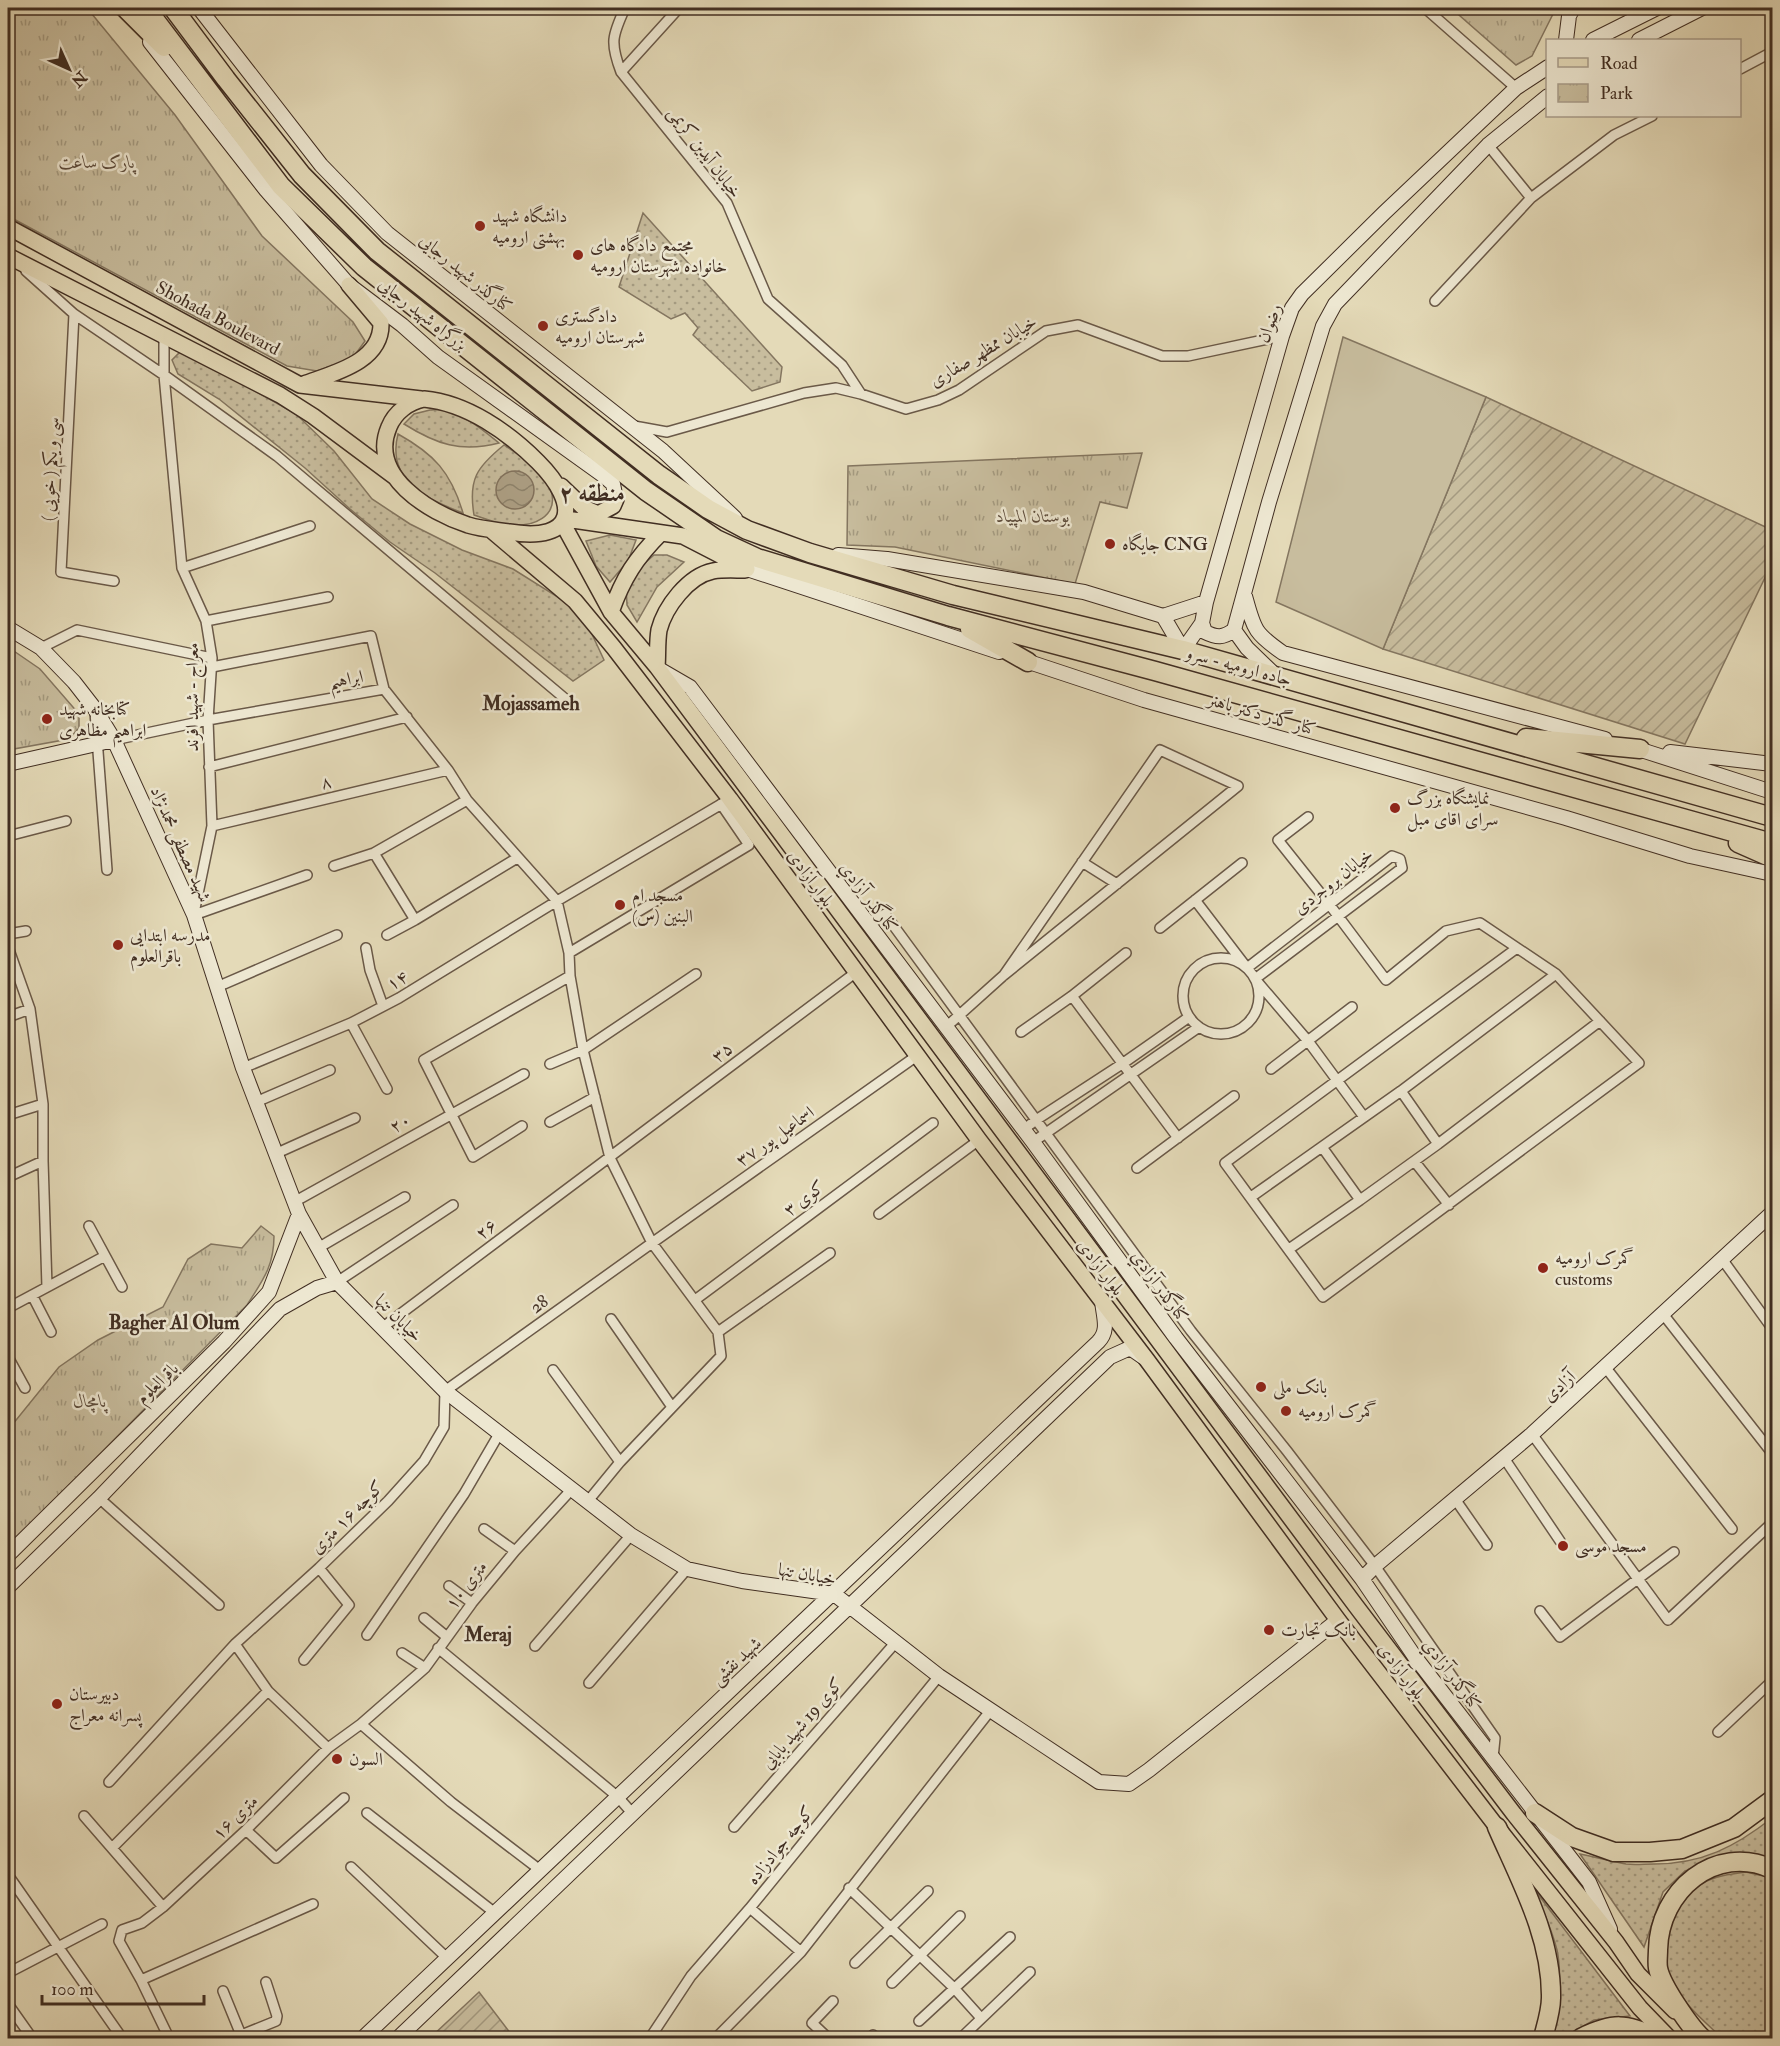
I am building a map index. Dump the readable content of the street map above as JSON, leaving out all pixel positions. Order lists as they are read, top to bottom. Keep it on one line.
{"streets":{"highway":["بزرگراه شهید رجایی","جاده ارومیه - سرو"],"main road":["کنارگذر شهید رجایی","Shohada Boulevard","رضوان","کنار گذر دکتر باهنر","شهید مصطفی محمدنژاد","بلوار آزادی","کنارگذر آزادي","خیابان تنها","باقرالعلوم","آزادی","شهید نقشی"],"street":["خیابان آیدین کریمی","خیابان ممظهر صفاری","سی و یکم ( خویی )","ابراهیم","معراج - شهید افرند","۸","خیابان بروجردی","۱۴","۳۵","۲۰","اسماعیل پور ۳۷","کوی ۳","۲۶","28","کوچه ۱۶ متری","۱۰ متری","کوی 19 شهید بابایی","۱۶ متری","کوچه جوادزاده"]},"crossings":[["خیابان آیدین کریمی","خیابان ممظهر صفاری"],["کنارگذر شهید رجایی","جاده ارومیه - سرو"],["بزرگراه شهید رجایی","جاده ارومیه - سرو"],["بزرگراه شهید رجایی","کنار گذر دکتر باهنر"],["Shohada Boulevard","بلوار آزادی"],["رضوان","خیابان ممظهر صفاری"],["رضوان","جاده ارومیه - سرو"],["جاده ارومیه - سرو","کنار گذر دکتر باهنر"],["ابراهیم","معراج - شهید افرند"],["ابراهیم","۸"],["ابراهیم","شهید مصطفی محمدنژاد"],["ابراهیم","۱۴"],["معراج - شهید افرند","۸"],["معراج - شهید افرند","شهید مصطفی محمدنژاد"],["شهید مصطفی محمدنژاد","۱۴"],["شهید مصطفی محمدنژاد","۲۰"],["شهید مصطفی محمدنژاد","خیابان تنها"],["شهید مصطفی محمدنژاد","باقرالعلوم"],["بلوار آزادی","کنارگذر آزادي"],["بلوار آزادی","۱۴"],["بلوار آزادی","۳۵"],["بلوار آزادی","اسماعیل پور ۳۷"],["بلوار آزادی","خیابان تنها"],["کنارگذر آزادي","آزادی"],["۳۵","۲۶"],["۲۰","خیابان تنها"],["۲۰","باقرالعلوم"],["اسماعیل پور ۳۷","28"],["۲۶","خیابان تنها"],["28","خیابان تنها"],["28","کوچه ۱۶ متری"],["خیابان تنها","باقرالعلوم"],["خیابان تنها","کوچه ۱۶ متری"],["خیابان تنها","۱۰ متری"],["خیابان تنها","شهید نقشی"],["خیابان تنها","کوی 19 شهید بابایی"],["خیابان تنها","کوچه جوادزاده"],["۱۰ متری","۱۶ متری"]],"districts":["منطقه ۲","Mojassameh","Bagher Al Olum","Meraj"],"parks":["پارک ساعت","بوستان المپیاد","پامچال"],"places":["دانشگاه شهید بهشتی ارومیه","مجتمع دادگاه های خانواده شهرستان ارومیه","دادگستری شهرستان ارومیه","جایگاه CNG","کتابخانه شهید ابراهیم مظاهری","نمایشگاه بزرگ سرای اقای مبل","مسجد ام البنین (س)","مدرسه ابتدایی باقرالعلوم","گمرک ارومیه customs","بانک ملى","گمرک ارومیه","مسجد موسی","بانک تجارت","دبیرستان پسرانه معراج","السون"],"legend":["Road","Park"],"scale_bar":"100 m","north":"bottom right"}
